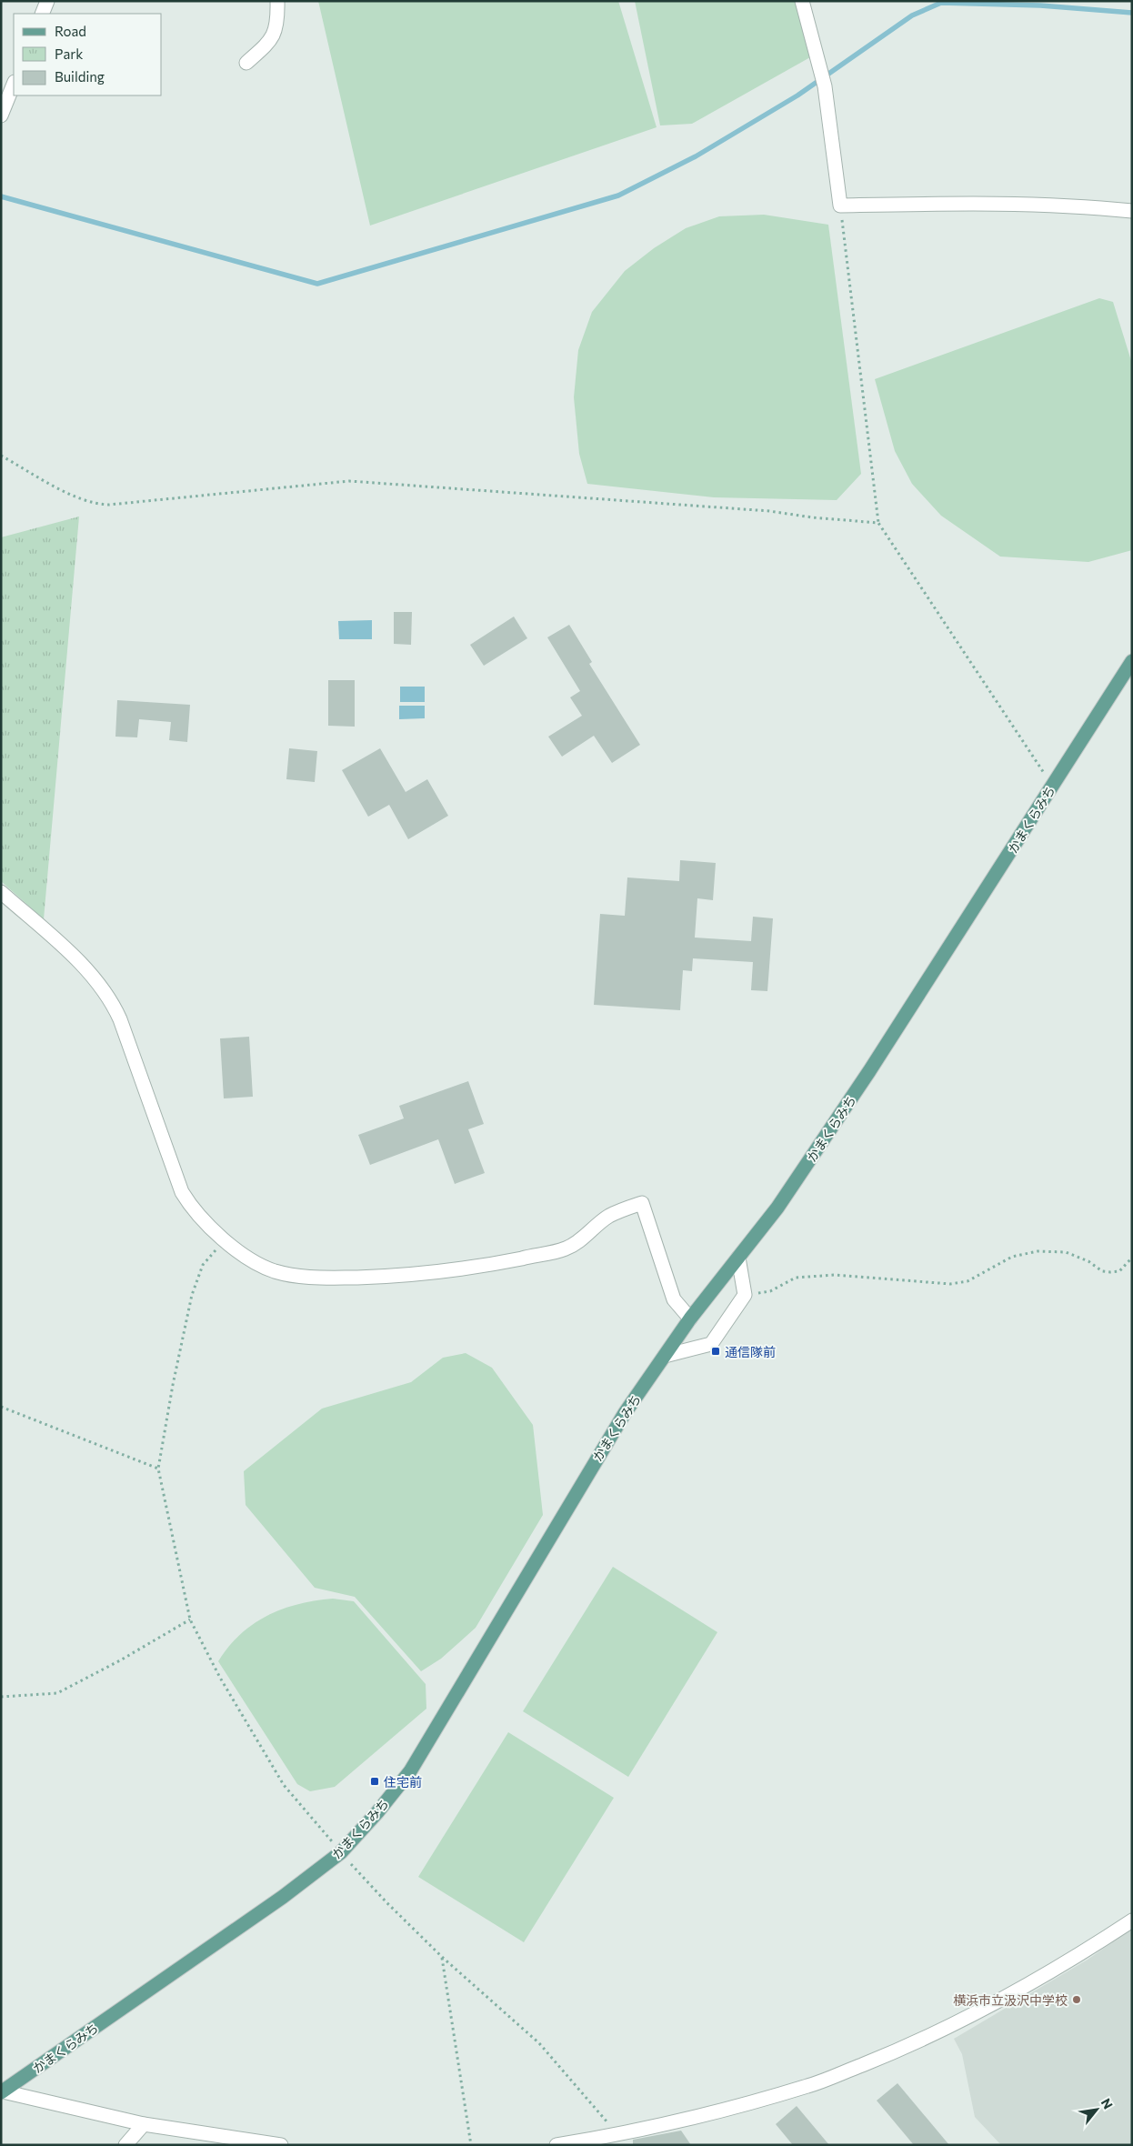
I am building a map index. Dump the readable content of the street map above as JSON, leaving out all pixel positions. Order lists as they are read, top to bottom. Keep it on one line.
{"streets":{"main road":["かまくらみち"]},"places":{"transit":["通信隊前","住宅前"],"other":["横浜市立汲沢中学校"]},"legend":["Road","Park","Building"],"north":"top right"}
